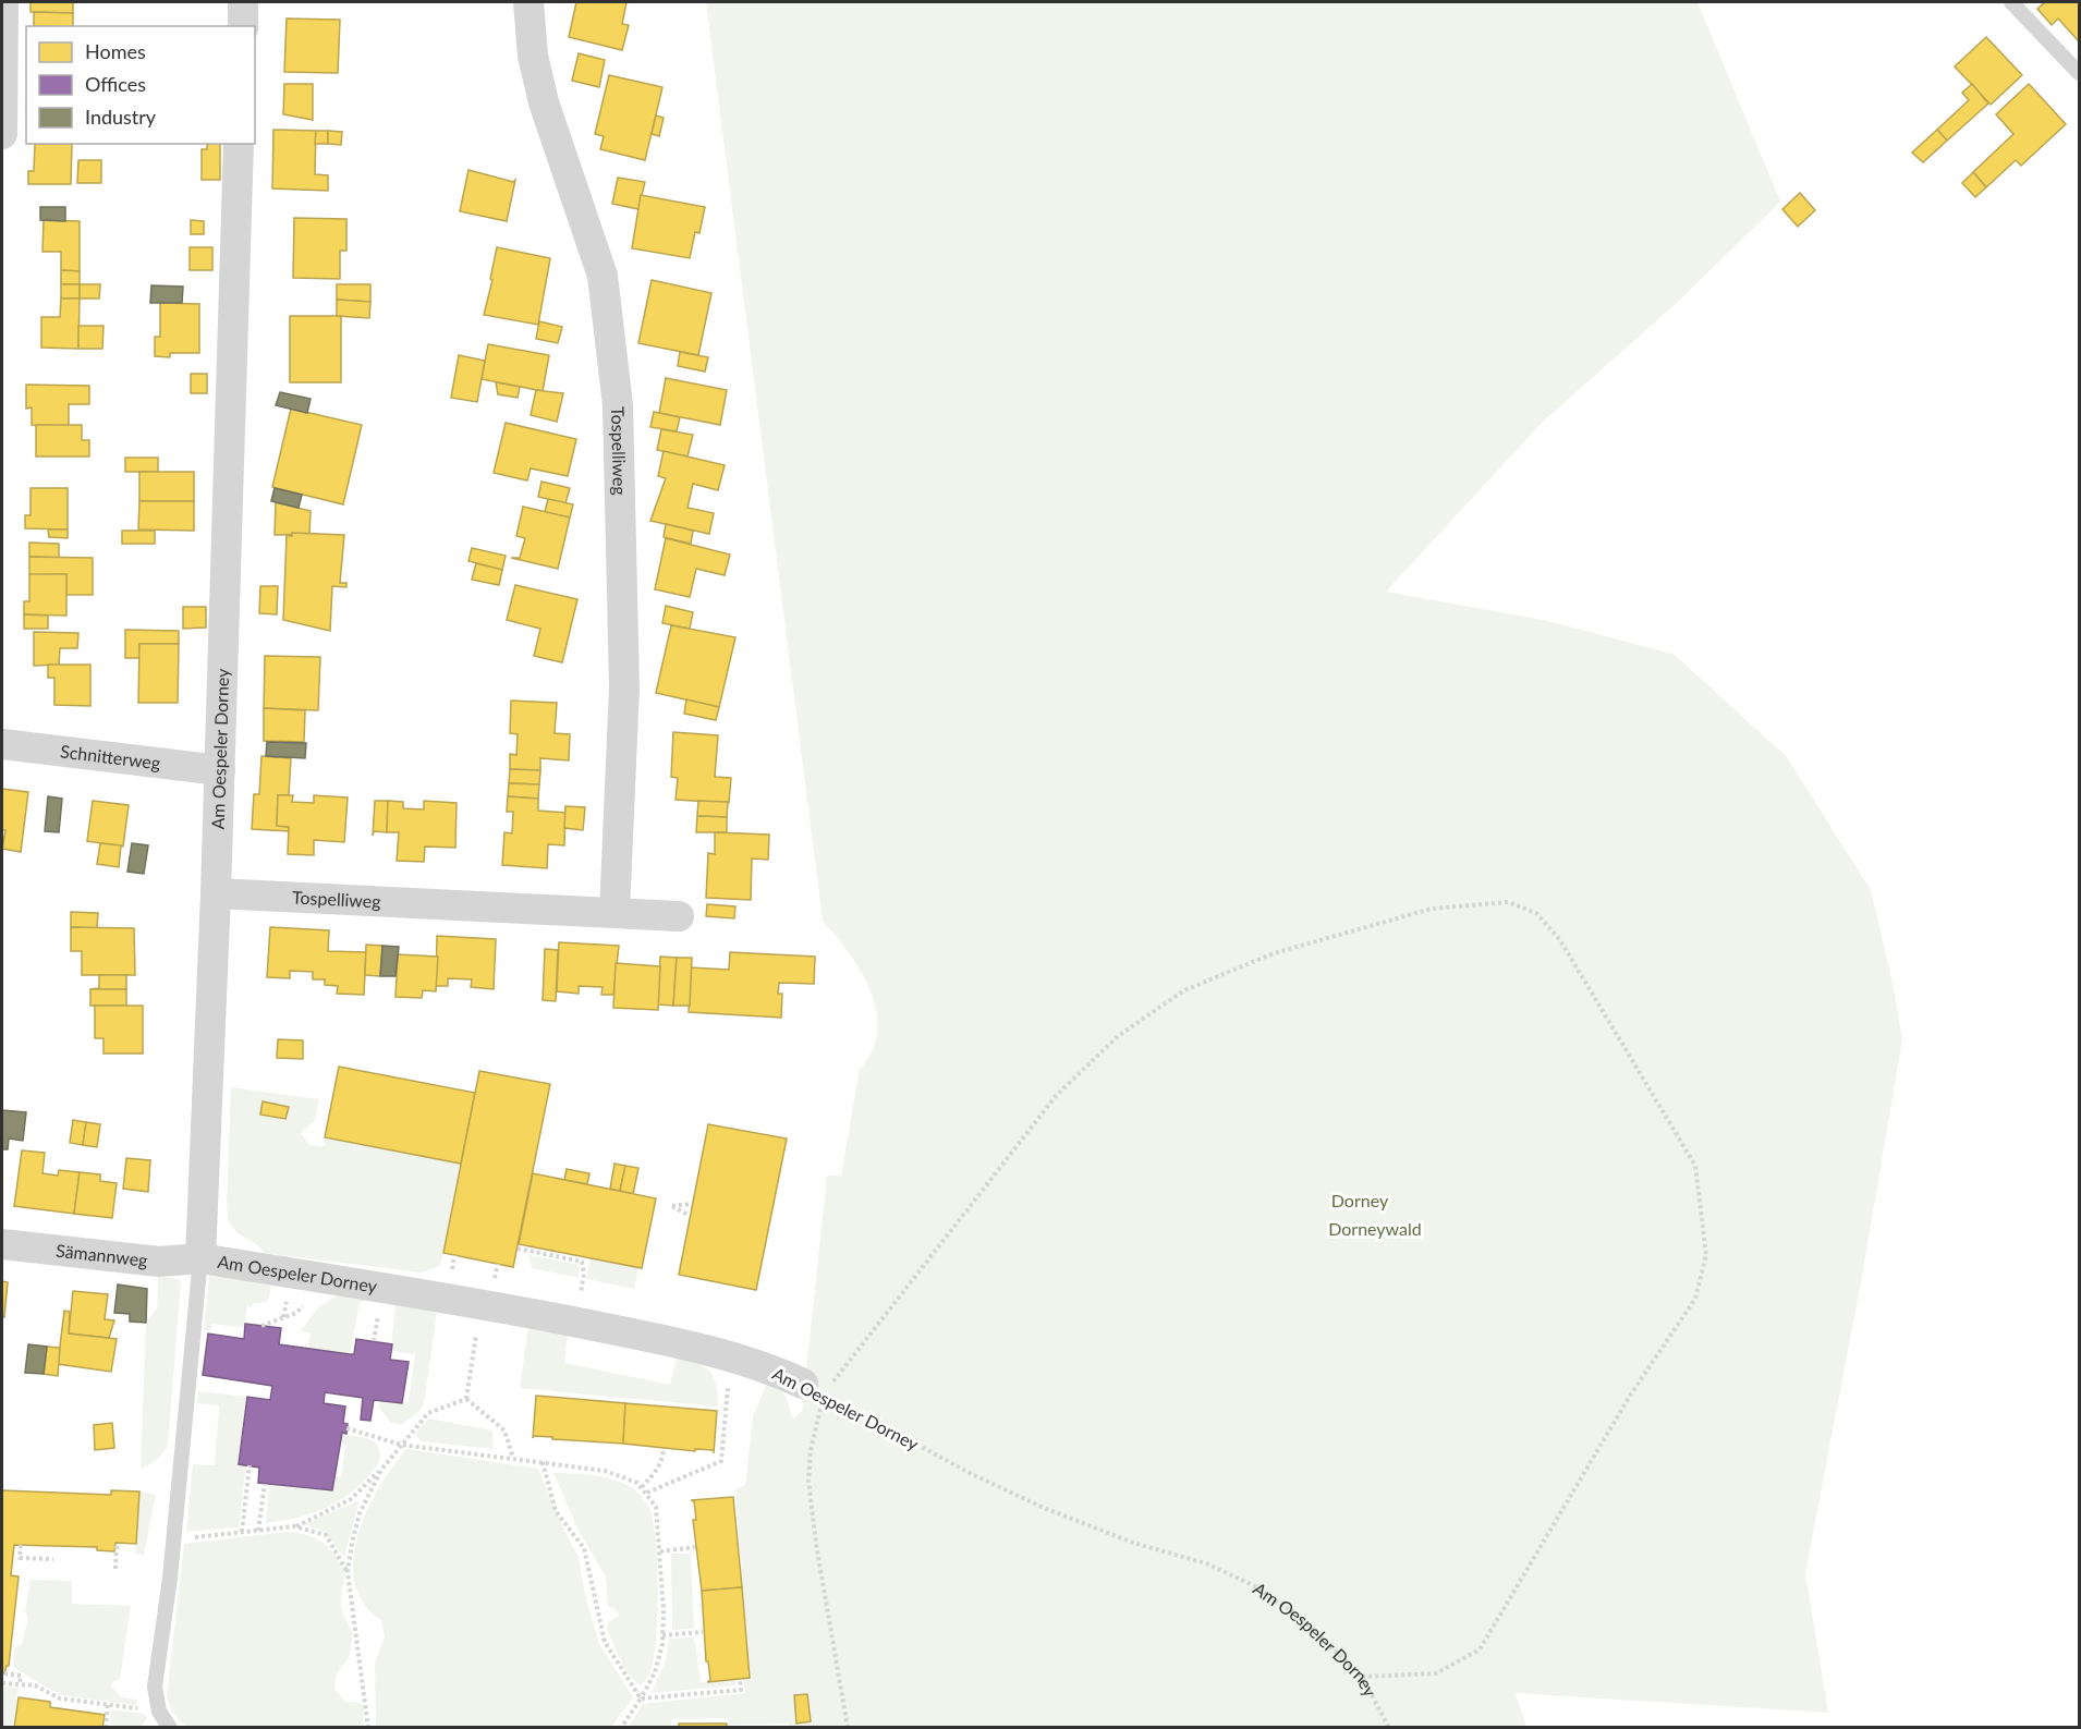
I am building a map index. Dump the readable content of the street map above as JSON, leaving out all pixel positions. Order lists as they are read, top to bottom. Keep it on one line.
{"streets":{"street":["Tospelliweg","Am Oespeler Dorney","Schnitterweg","Sämannweg"]},"crossings":[["Tospelliweg","Am Oespeler Dorney"],["Am Oespeler Dorney","Schnitterweg"],["Am Oespeler Dorney","Sämannweg"]],"parks":["Dorney","Dorneywald"],"legend":["Homes","Offices","Industry"]}
